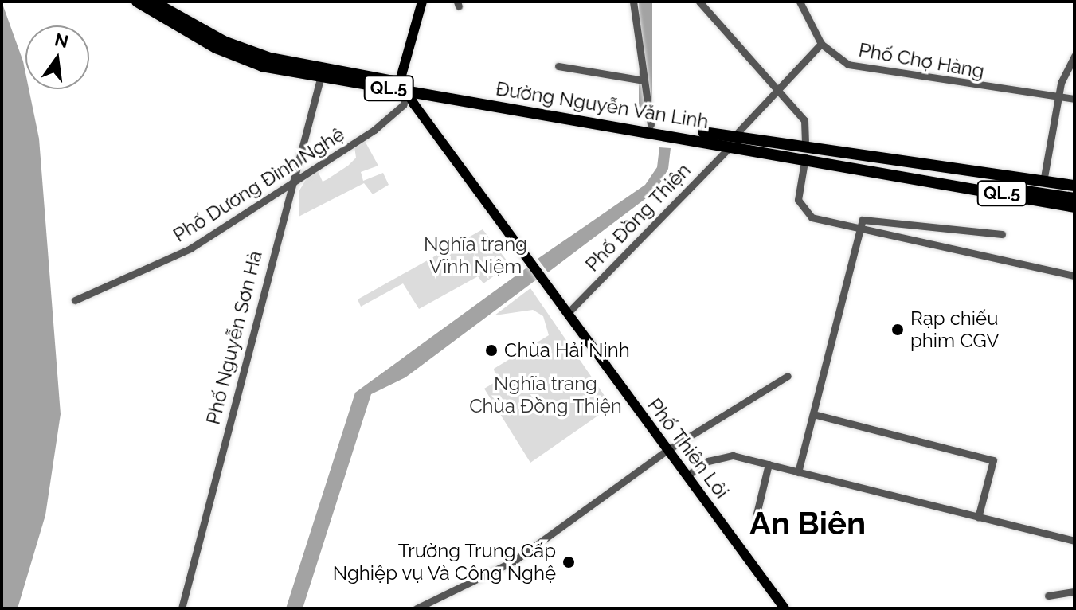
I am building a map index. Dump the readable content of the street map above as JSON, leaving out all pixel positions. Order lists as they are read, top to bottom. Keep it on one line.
{"streets":{"highway":["QL.5","Đường Nguyễn Văn Linh"],"main road":["Phố Thiên Lôi"],"street":["Phố Chợ Hàng","Phố Dương Đình Nghệ","Phố Đồng Thiện","Phố Nguyễn Sơn Hà"]},"crossings":[["QL.5","Đường Nguyễn Văn Linh"],["Đường Nguyễn Văn Linh","Phố Dương Đình Nghệ"],["Đường Nguyễn Văn Linh","Phố Đồng Thiện"],["Đường Nguyễn Văn Linh","Phố Nguyễn Sơn Hà"],["Đường Nguyễn Văn Linh","Phố Thiên Lôi"],["Phố Dương Đình Nghệ","Phố Nguyễn Sơn Hà"],["Phố Dương Đình Nghệ","Phố Thiên Lôi"],["Phố Đồng Thiện","Phố Thiên Lôi"]],"districts":["An Biên"],"parks":["Nghĩa trang Vĩnh Niệm","Nghĩa trang Chùa Đồng Thiện"],"places":["Rạp chiếu phim CGV","Chùa Hải Ninh","Trường Trung Cấp Nghiệp vụ Và Công Nghệ"],"north":"top"}
